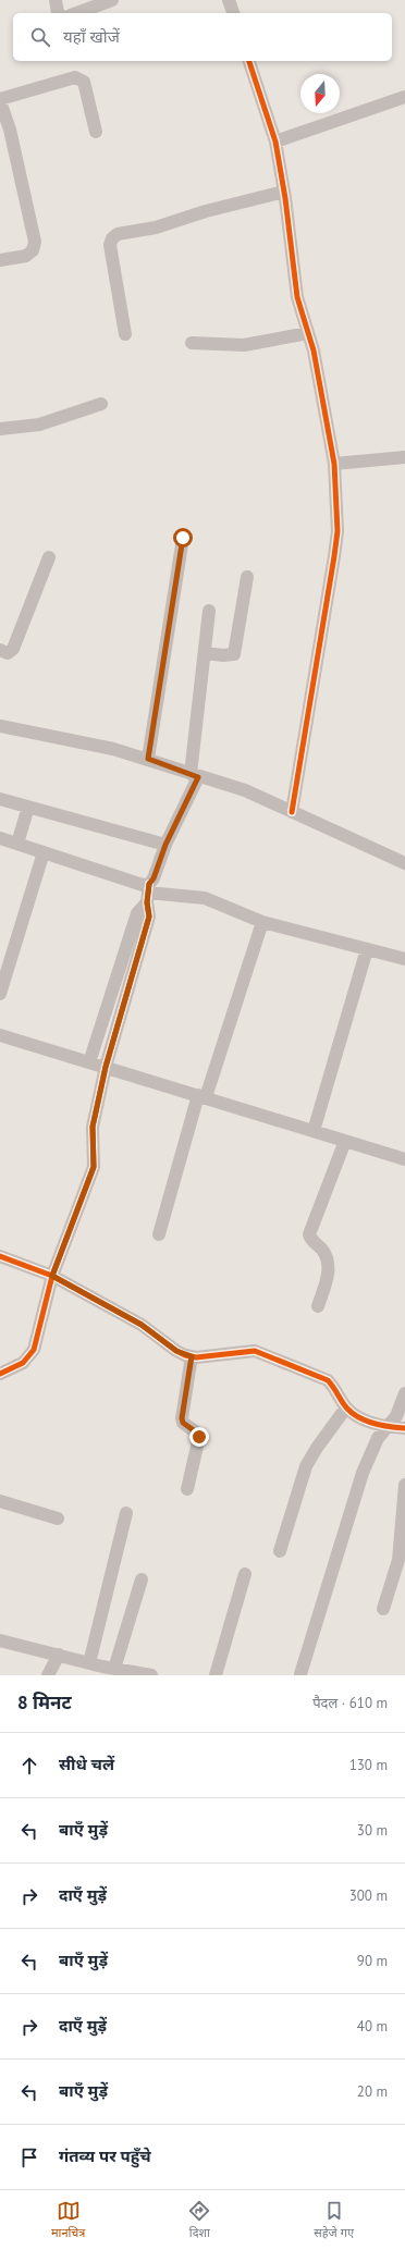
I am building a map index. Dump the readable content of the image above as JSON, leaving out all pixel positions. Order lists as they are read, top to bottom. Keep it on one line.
{"north":"bottom","page":{"search":"यहाँ खोजें","heading":["8 मिनट","पैदल · 610 m"],"list":[["सीधे चलें","130 m"],["बाएँ मुड़ें","30 m"],["दाएँ मुड़ें","300 m"],["बाएँ मुड़ें","90 m"],["दाएँ मुड़ें","40 m"],["बाएँ मुड़ें","20 m"],"गंतव्य पर पहुँचे"],"nav":["मानचित्र","दिशा","सहेजे गए"]}}
